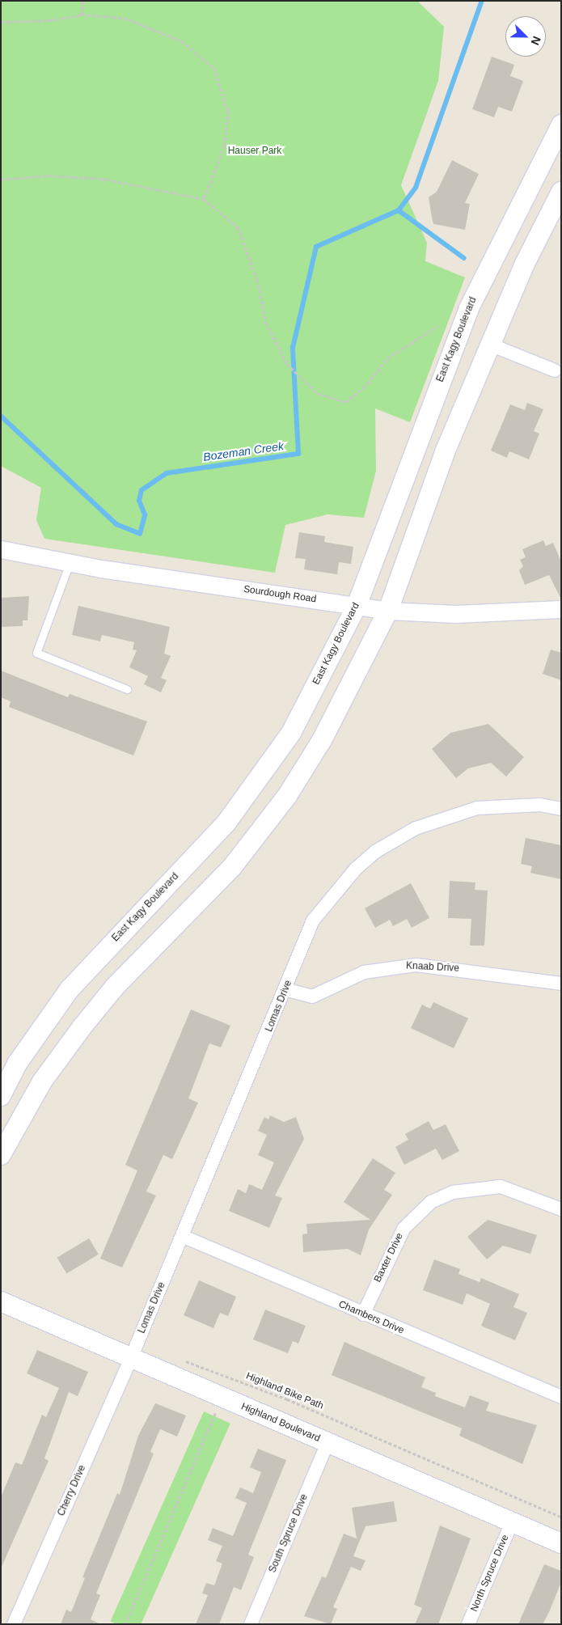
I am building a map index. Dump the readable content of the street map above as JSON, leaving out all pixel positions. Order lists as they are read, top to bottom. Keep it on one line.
{"streets":{"main road":["East Kagy Boulevard","Highland Boulevard"],"street":["Sourdough Road","Knaab Drive","Lomas Drive","Baxter Drive","Chambers Drive","Cherry Drive","South Spruce Drive","North Spruce Drive"],"path":["Highland Bike Path"]},"crossings":[["East Kagy Boulevard","Sourdough Road"],["Knaab Drive","Lomas Drive"],["Lomas Drive","Chambers Drive"],["Lomas Drive","Highland Boulevard"],["Lomas Drive","Cherry Drive"],["Baxter Drive","Chambers Drive"],["Highland Boulevard","Cherry Drive"],["Highland Boulevard","South Spruce Drive"],["Highland Boulevard","North Spruce Drive"]],"water":["Bozeman Creek"],"parks":["Hauser Park"],"north":"bottom right"}
